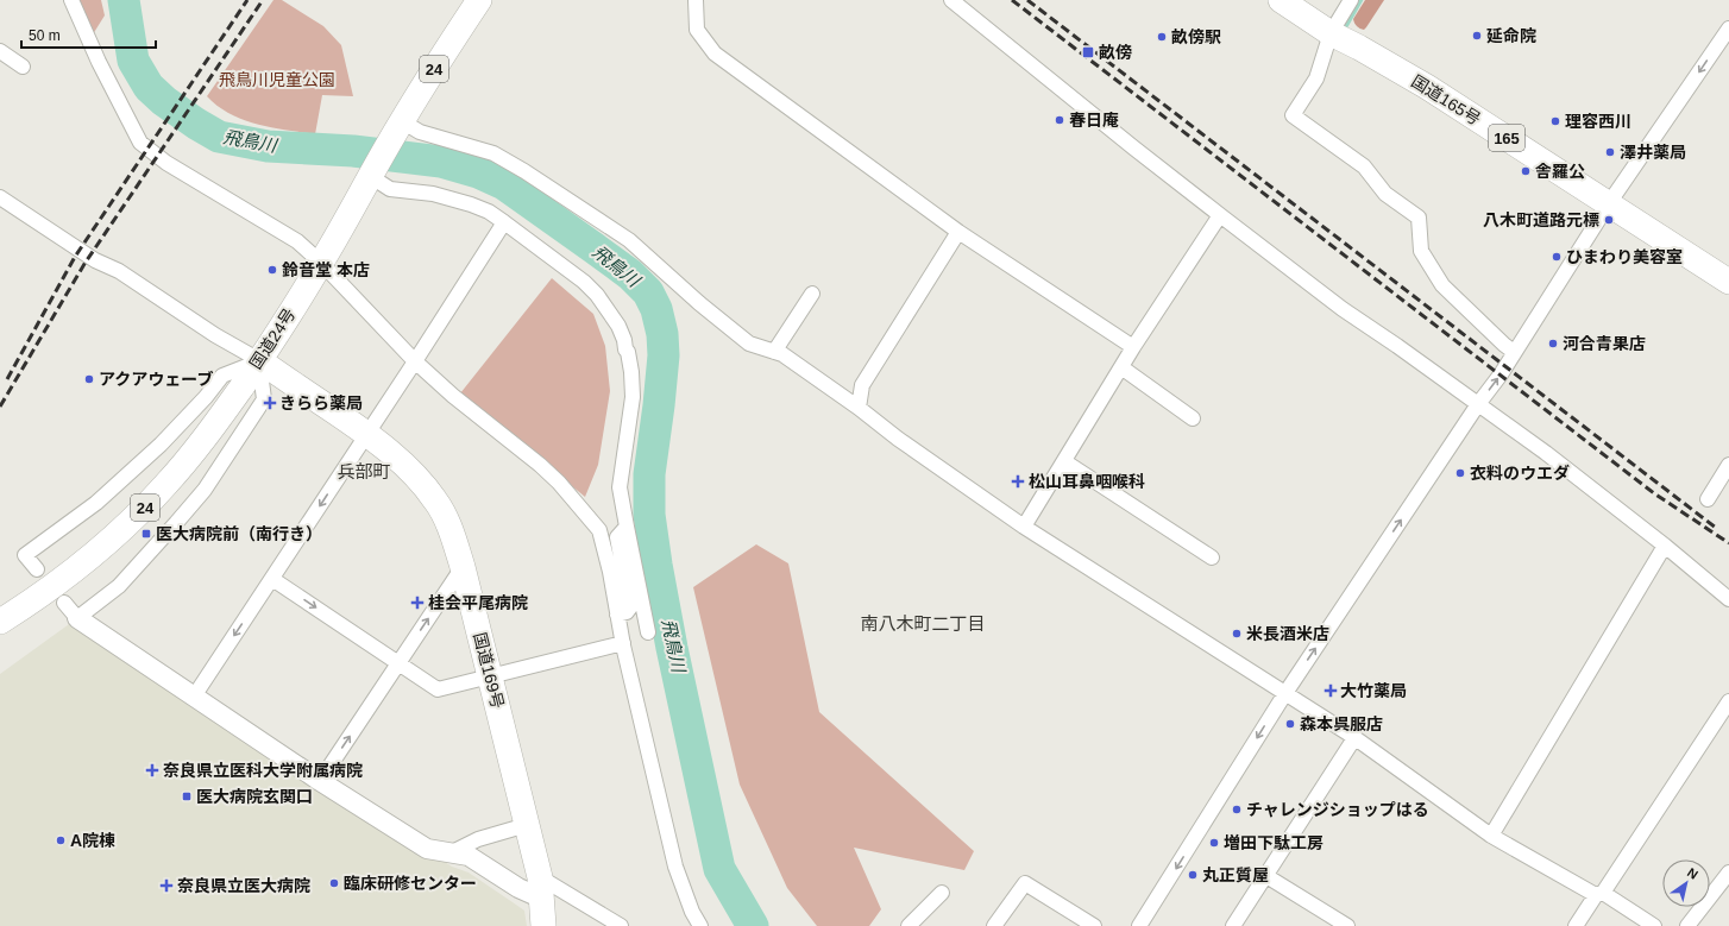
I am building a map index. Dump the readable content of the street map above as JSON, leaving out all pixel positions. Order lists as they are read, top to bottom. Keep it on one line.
{"streets":{"highway":["24","国道165号","165","国道24号","国道169号"]},"crossings":[["国道24号","国道169号"]],"districts":["兵部町","南八木町二丁目"],"water":["飛鳥川"],"parks":["飛鳥川児童公園"],"places":{"other":["延命院","畝傍駅","春日庵","理容西川","澤井薬局","舎羅公","八木町道路元標","ひまわり美容室","鈴音堂 本店","河合青果店","アクアウェーブ","衣料のウエダ","米長酒米店","森本呉服店","チャレンジショップはる","A院棟","増田下駄工房","丸正質屋","臨床研修センター"],"transit":["畝傍","医大病院前（南行き）","医大病院玄関口"],"health":["きらら薬局","松山耳鼻咽喉科","桂会平尾病院","大竹薬局","奈良県立医科大学附属病院","奈良県立医大病院"]},"scale_bar":"50 m","north":"top right"}
